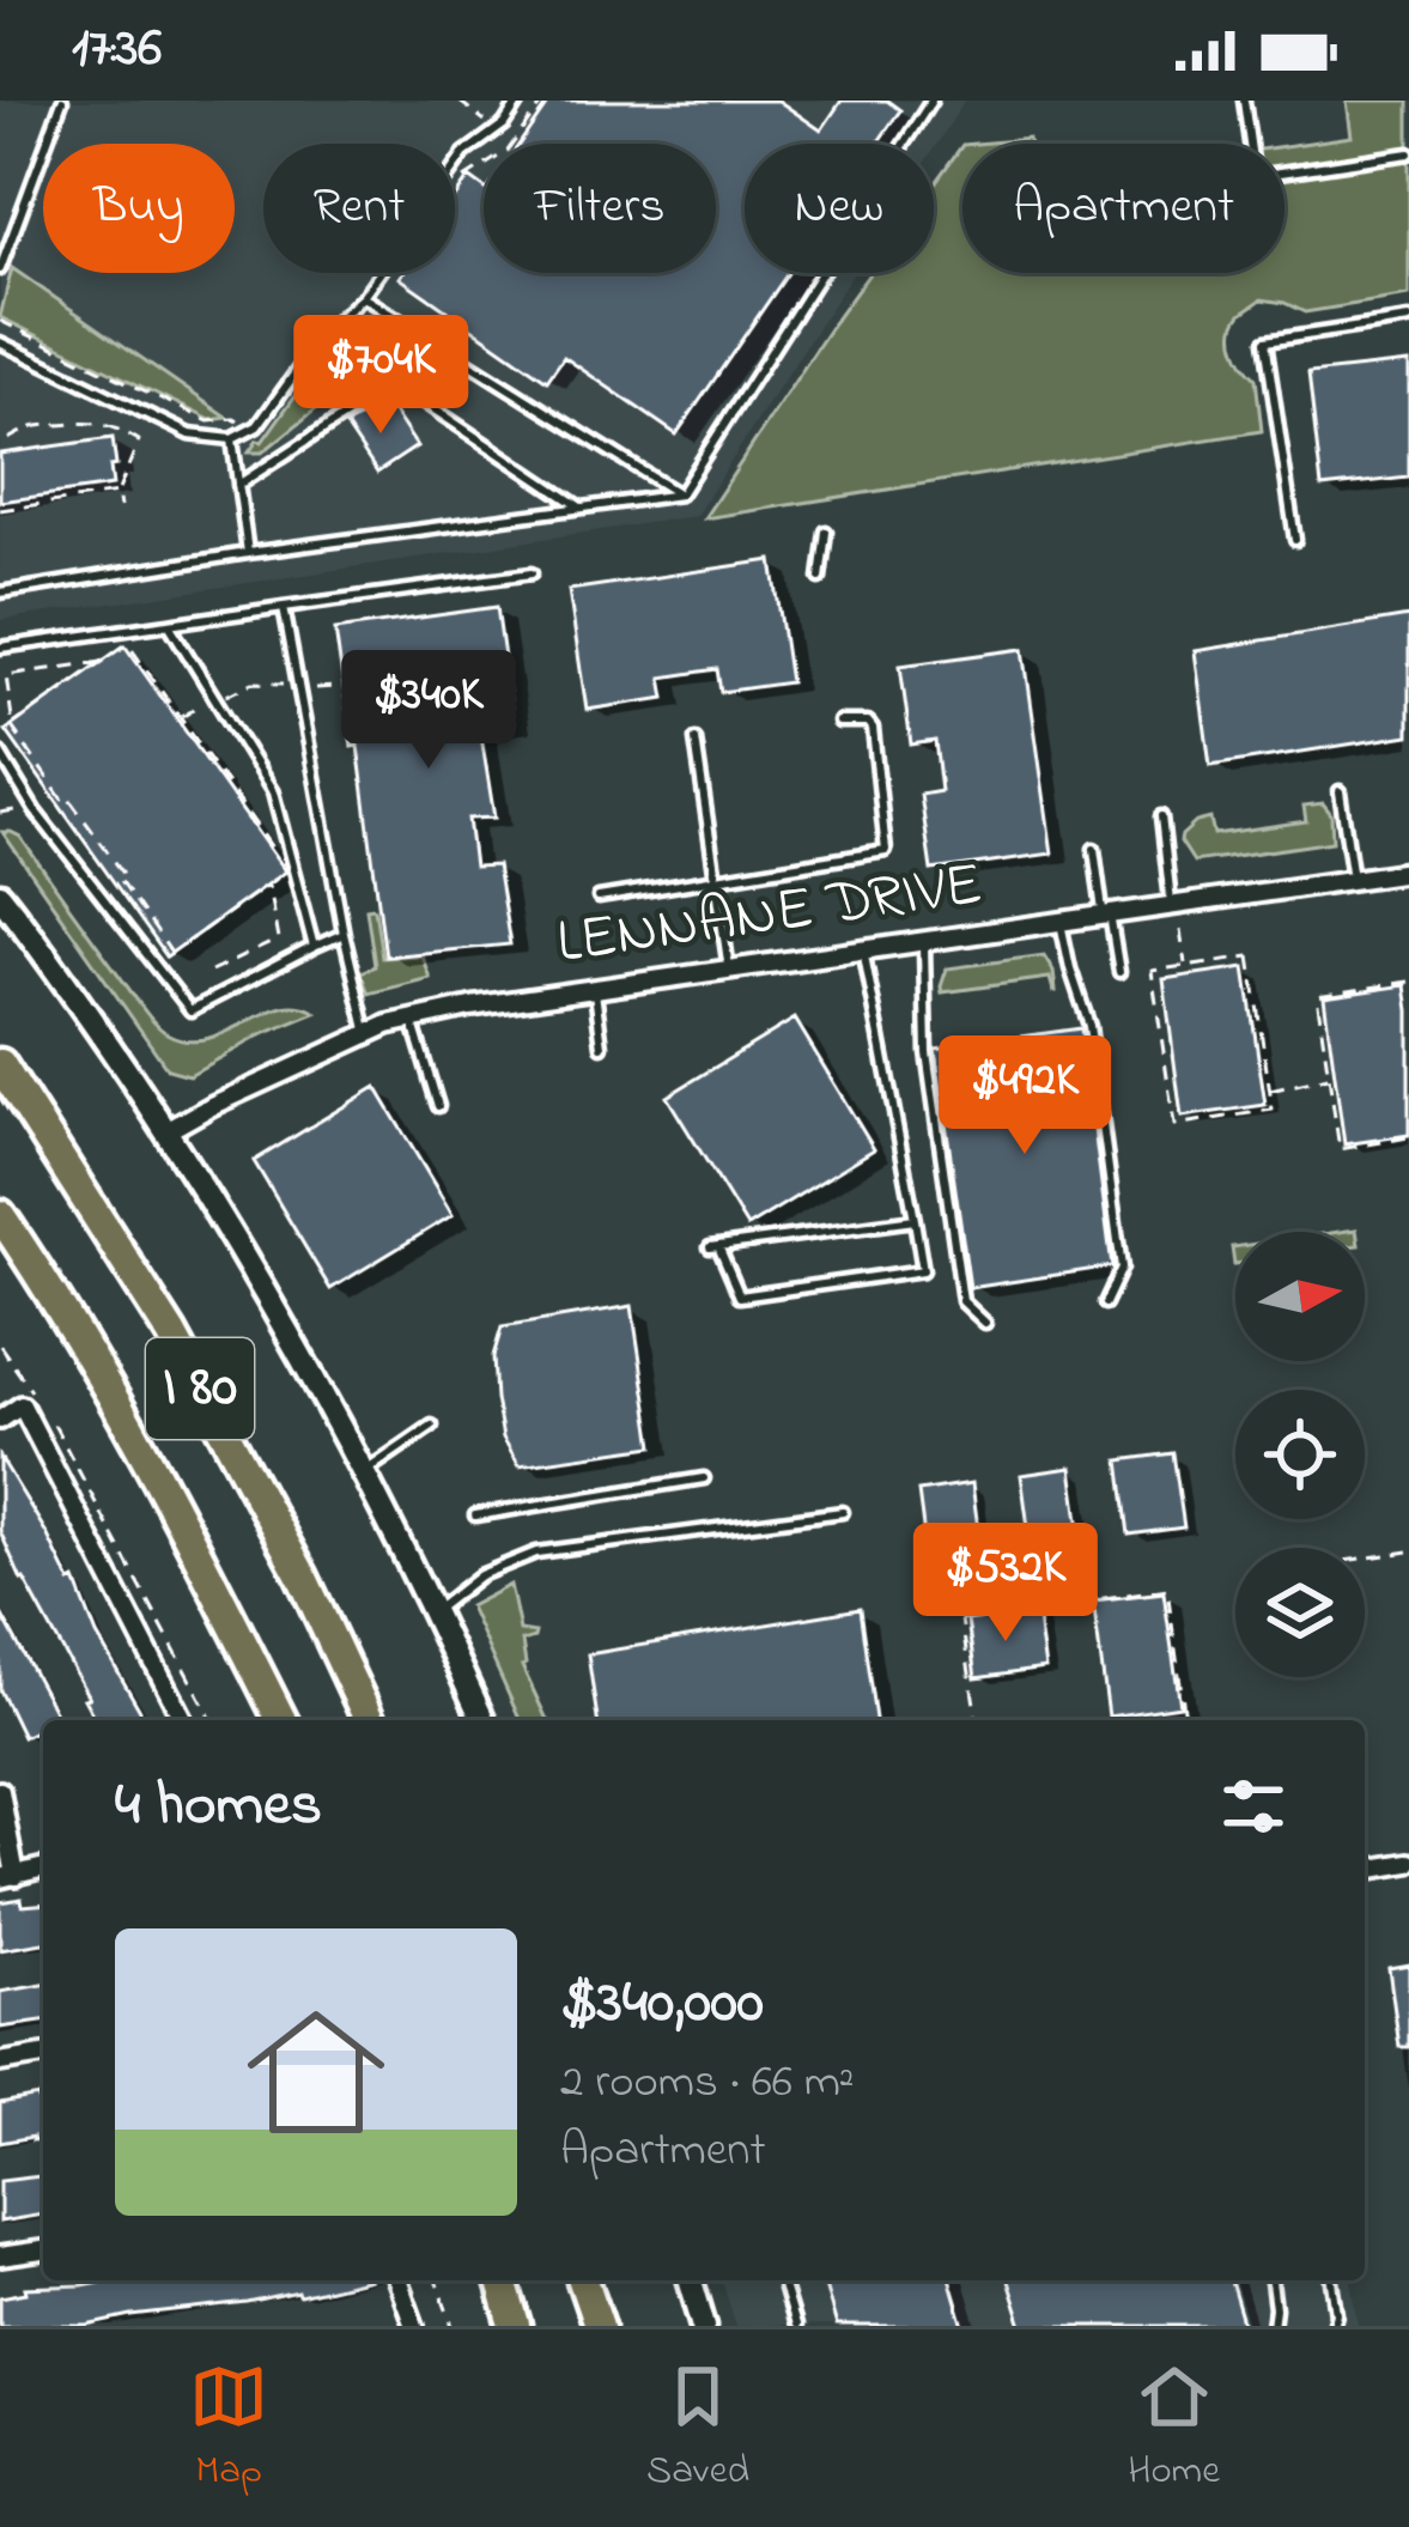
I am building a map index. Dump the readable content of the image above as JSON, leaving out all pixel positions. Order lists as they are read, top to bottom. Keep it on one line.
{"streets":{"highway":["I 80"],"street":["LENNANE DRIVE"]},"north":"right","page":{"status":"17:36","chip":["Buy","Rent","Filters","New","Apartment"],"price":["$704K","$340K","$492K","$532K"],"heading":"4 homes","list":[{"name":"$340,000","note":"2 rooms · 66 m² · Apartment"}],"tabs":["Map","Saved","Home"]}}
